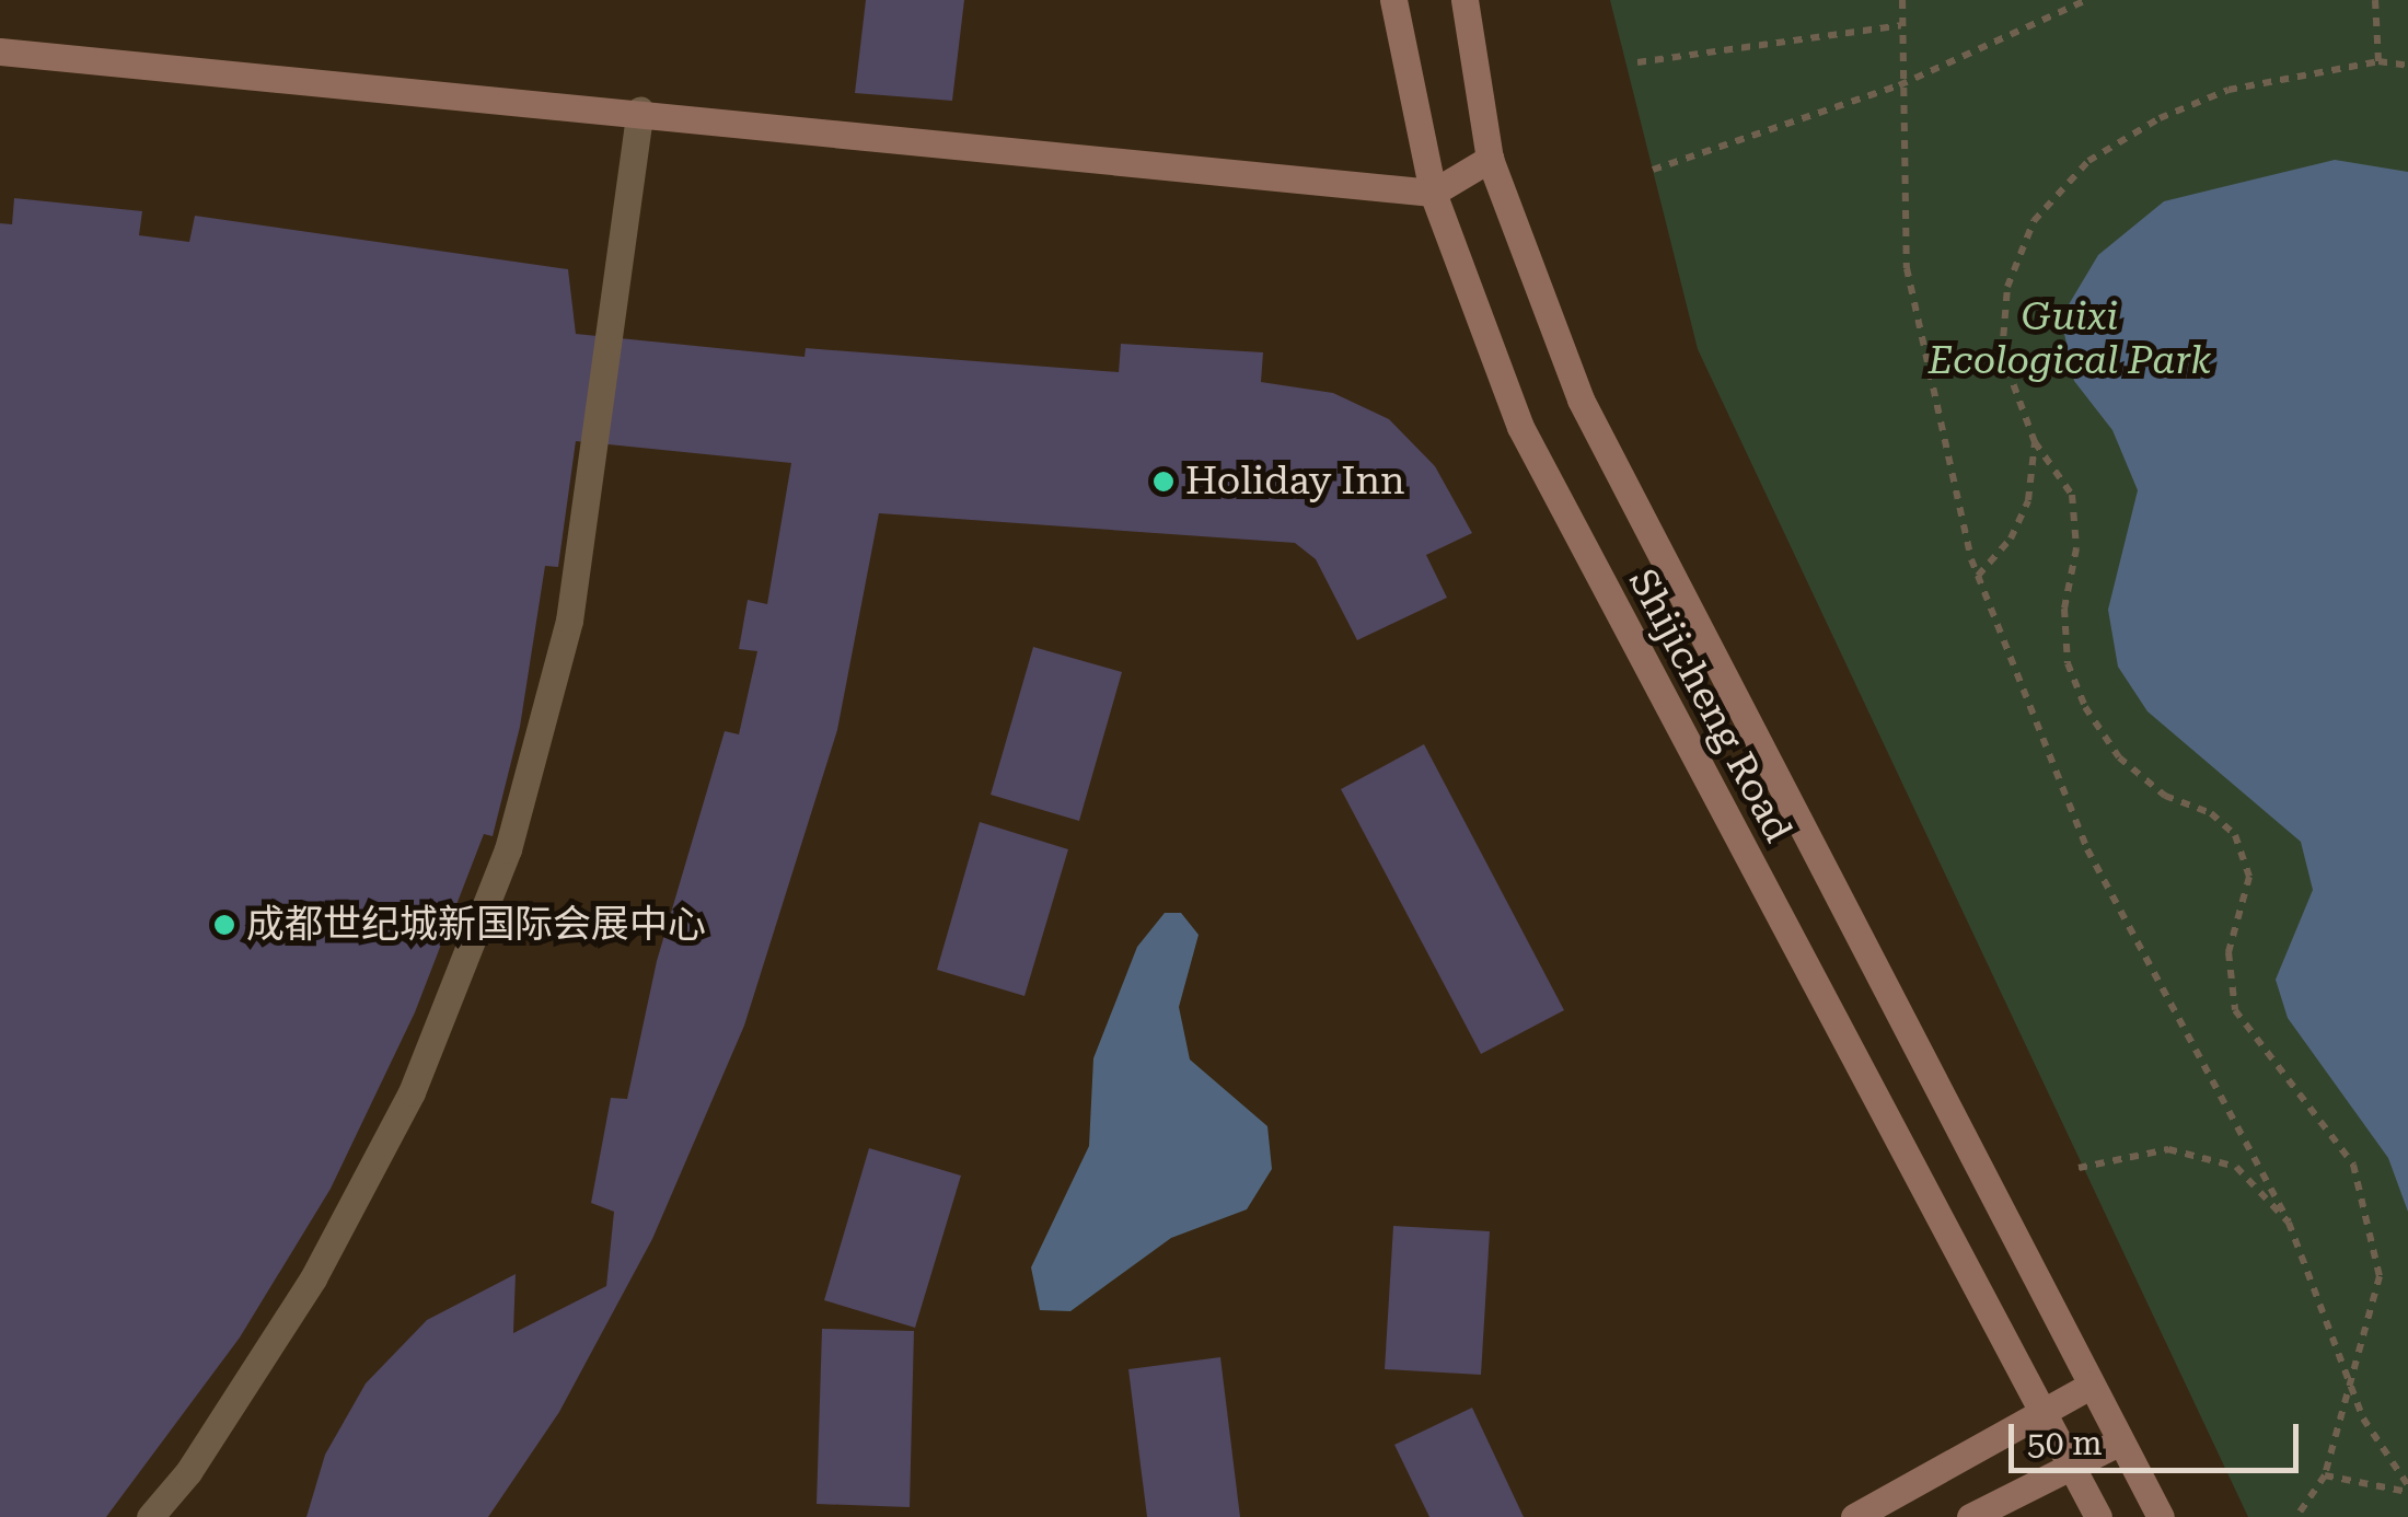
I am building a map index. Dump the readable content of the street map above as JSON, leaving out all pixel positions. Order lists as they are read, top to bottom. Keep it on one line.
{"streets":{"main road":["Shijicheng Road"]},"parks":["Guixi Ecological Park"],"places":["Holiday Inn","成都世纪城新国际会展中心"],"scale_bar":"50 m"}
